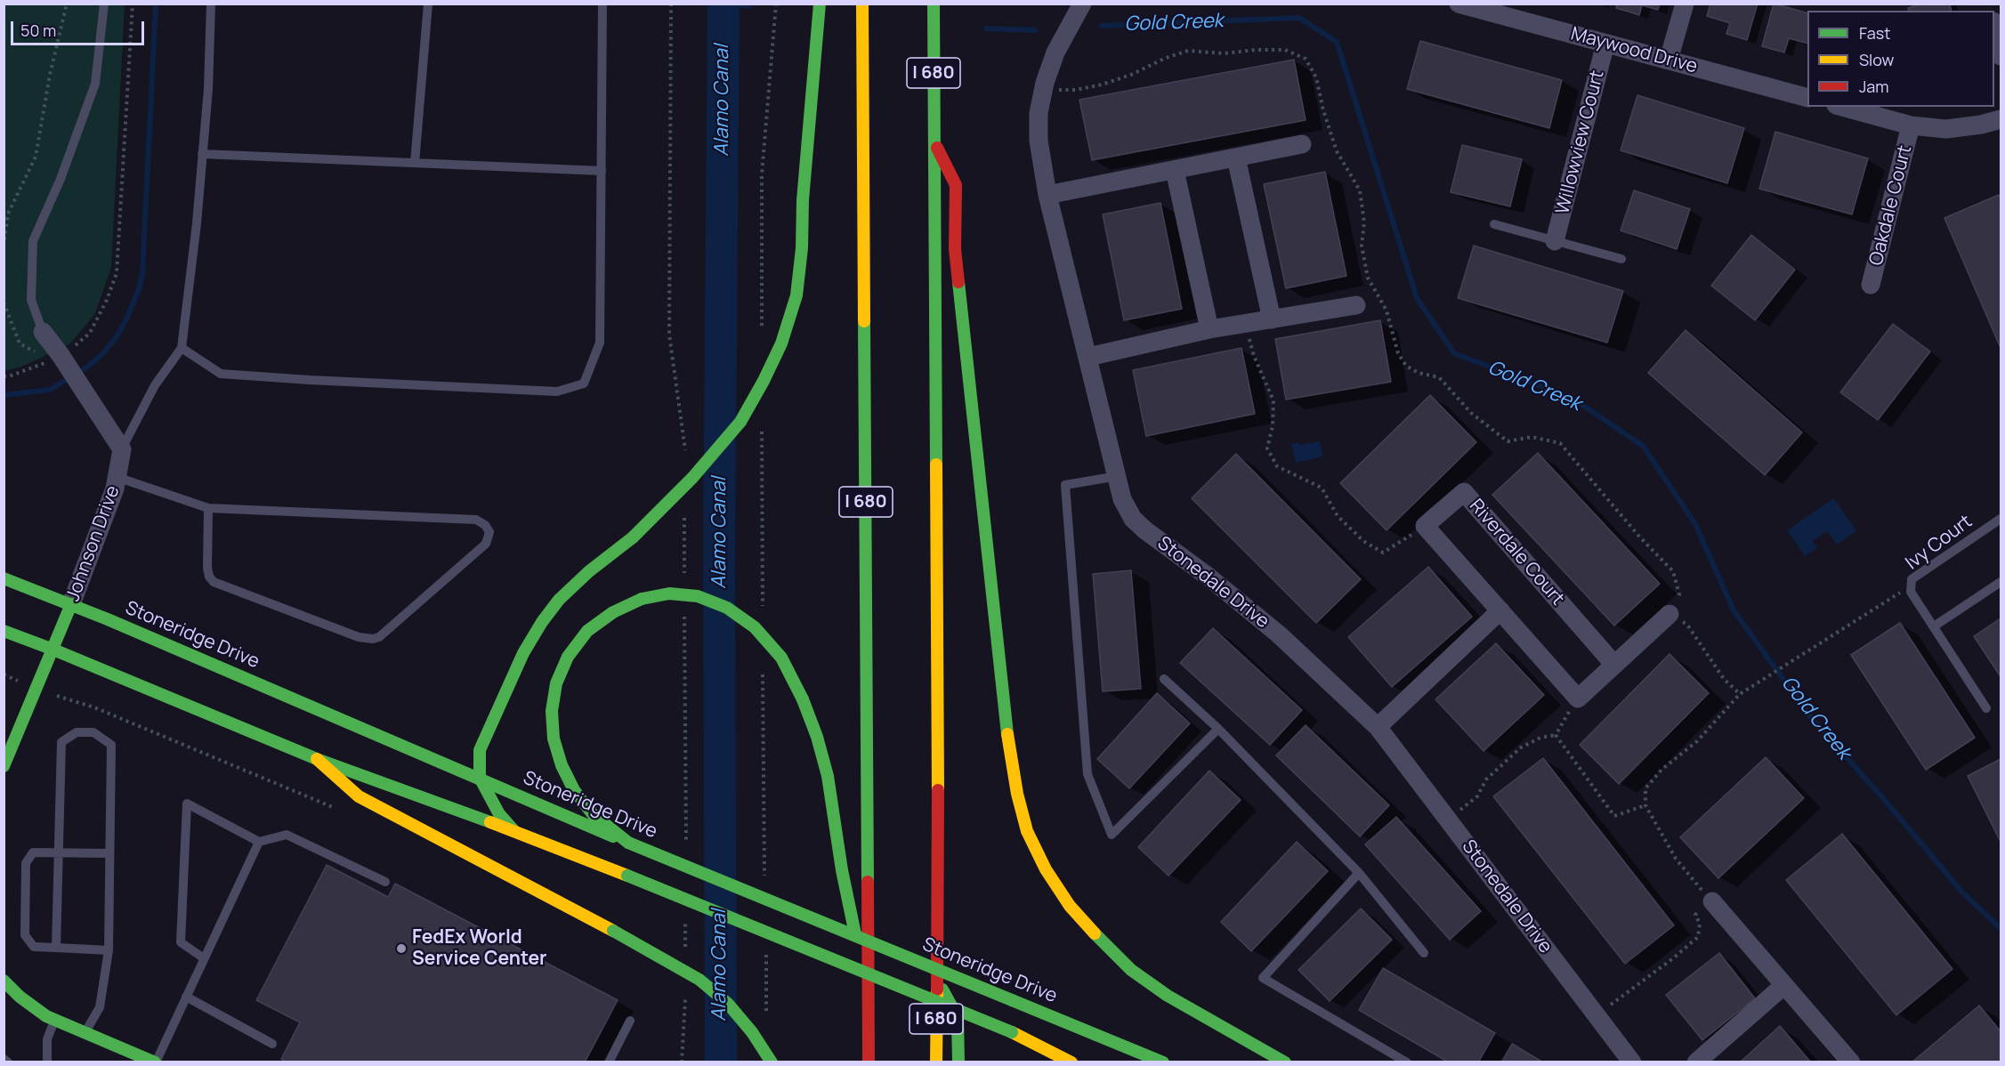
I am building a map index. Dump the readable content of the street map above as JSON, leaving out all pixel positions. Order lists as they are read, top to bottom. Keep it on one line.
{"streets":{"main road":["I 680","Johnson Drive","Stoneridge Drive"],"street":["Maywood Drive","Willowview Court","Oakdale Court","Riverdale Court","Stonedale Drive"],"lane":["Ivy Court"]},"crossings":[["Maywood Drive","Willowview Court"],["Johnson Drive","Stoneridge Drive"]],"water":["Gold Creek","Alamo Canal"],"places":["FedEx World Service Center"],"legend":["Fast","Slow","Jam"],"scale_bar":"50 m"}
